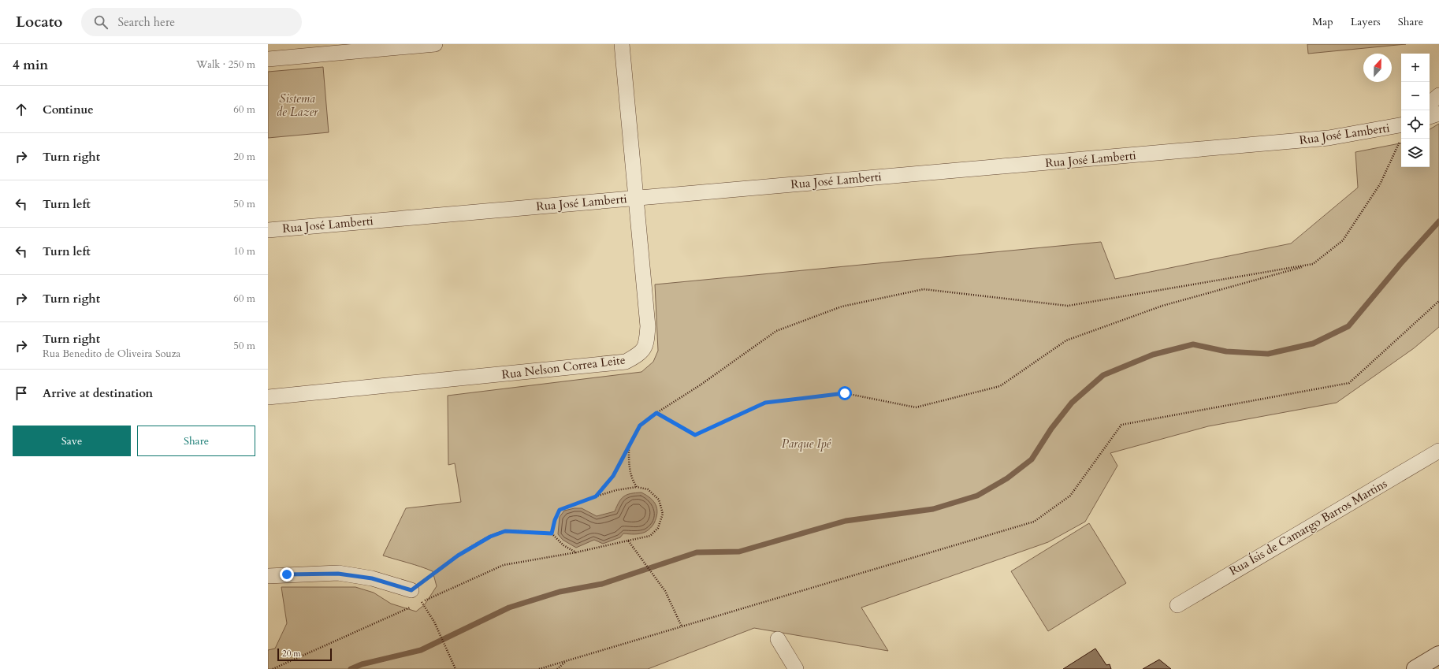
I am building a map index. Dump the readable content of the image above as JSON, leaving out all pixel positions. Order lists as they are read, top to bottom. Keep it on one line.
{"streets":{"street":["Rua José Lamberti","Rua Nelson Correa Leite","Rua Ísis de Camargo Barros Martins"]},"crossings":[["Rua José Lamberti","Rua Nelson Correa Leite"]],"parks":["Sistema de Lazer","Parque Ipê"],"scale_bar":"20 m","north":"top","page":{"header":"Locato","search":"Search here","nav":["Map","Layers","Share"],"heading":["4 min","Walk · 250 m"],"map_buttons":["+","−"],"list":[["Continue","60 m"],["Turn right","20 m"],["Turn left","50 m"],["Turn left","10 m"],["Turn right","60 m"],["Turn right","Rua Benedito de Oliveira Souza","50 m"],"Arrive at destination"],"buttons":["Save","Share"],"scale":"20 m"}}
